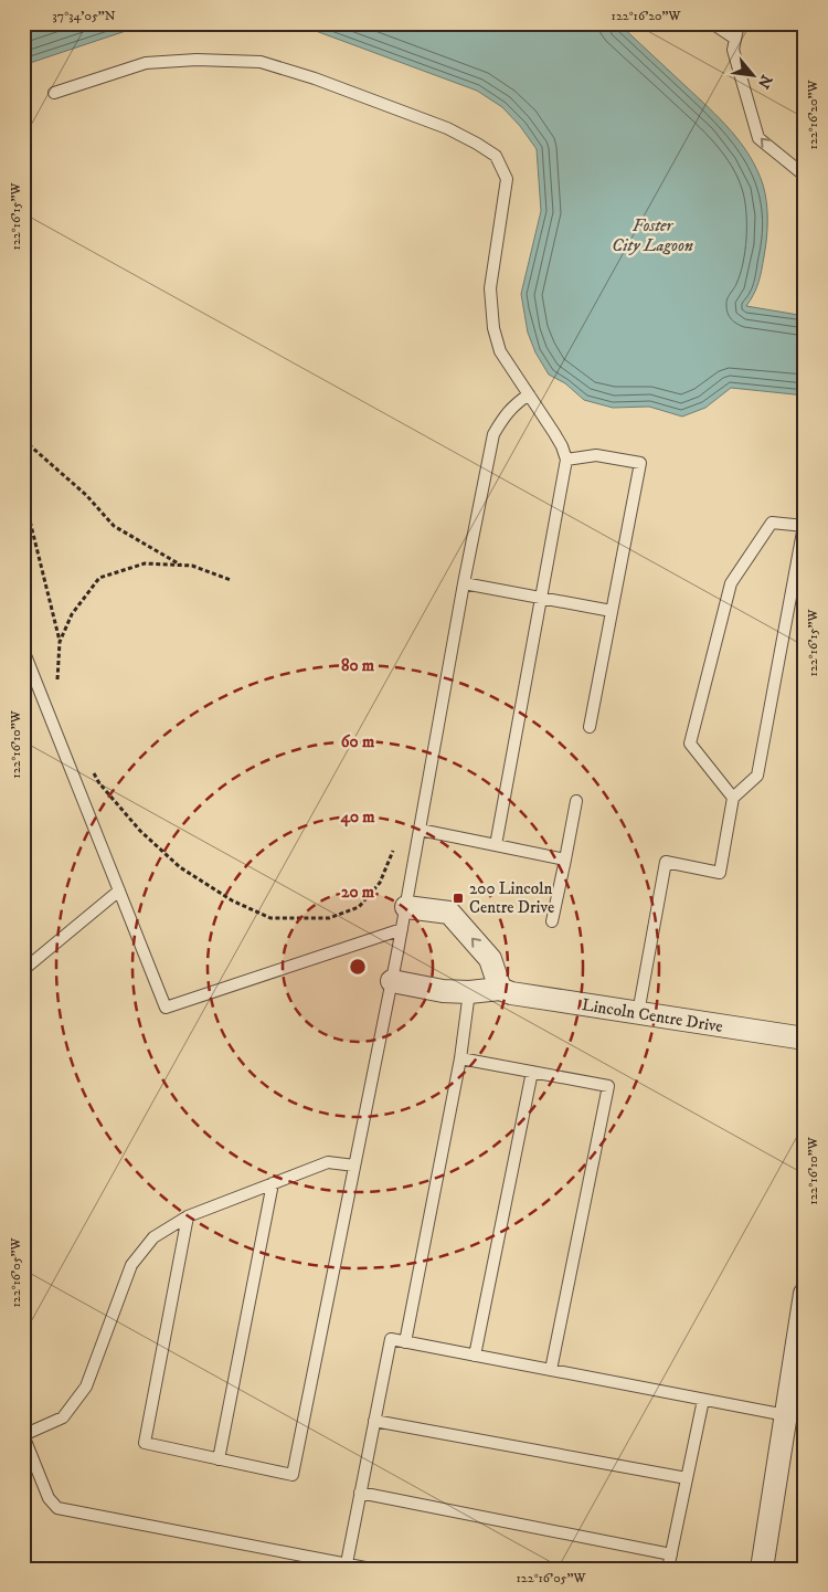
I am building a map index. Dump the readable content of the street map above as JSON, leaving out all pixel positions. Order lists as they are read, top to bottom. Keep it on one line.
{"streets":{"street":["Lincoln Centre Drive"]},"water":["Foster City Lagoon"],"places":{"transit":["200 Lincoln Centre Drive"]},"north":"bottom right","coordinates":["37°34'05\"N","122°16'20\"W","122°16'15\"W","122°16'10\"W","122°16'05\"W"],"rings":["80 m","60 m","40 m","20 m"]}
